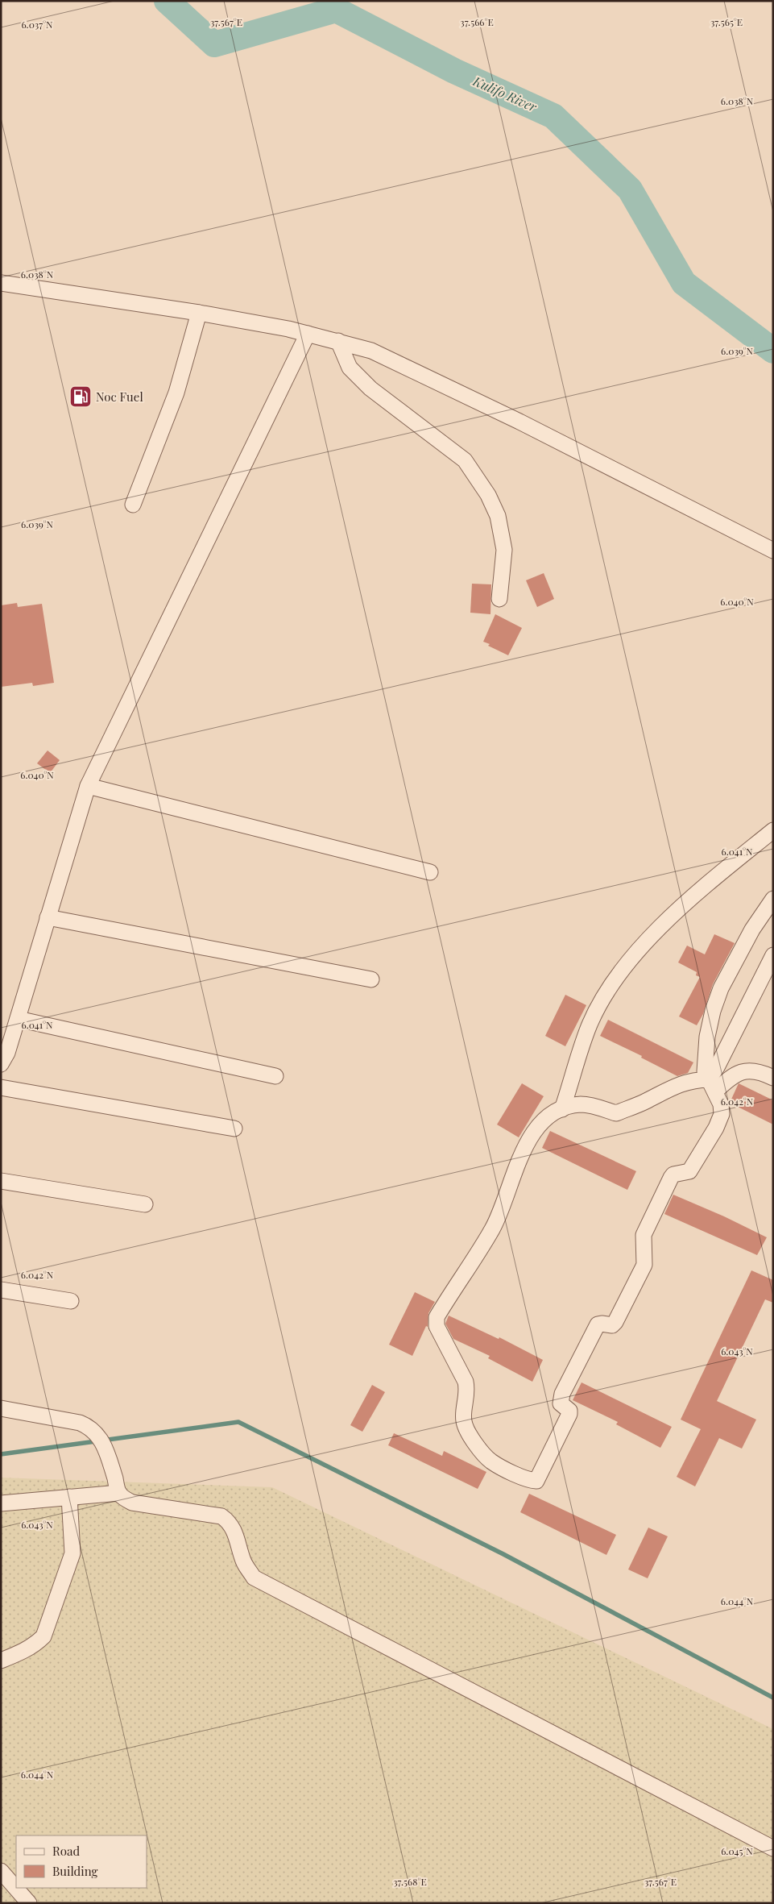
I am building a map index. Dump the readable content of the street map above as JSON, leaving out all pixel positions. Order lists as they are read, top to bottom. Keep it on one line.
{"water":["Kulifo River"],"places":{"fuel station":["Noc Fuel"]},"legend":["Road","Building"],"coordinates":["37.567°E","37.566°E","37.565°E","6.037°N","6.038°N","6.039°N","6.040°N","6.041°N","6.042°N","6.043°N","6.044°N","6.045°N","37.568°E"]}
